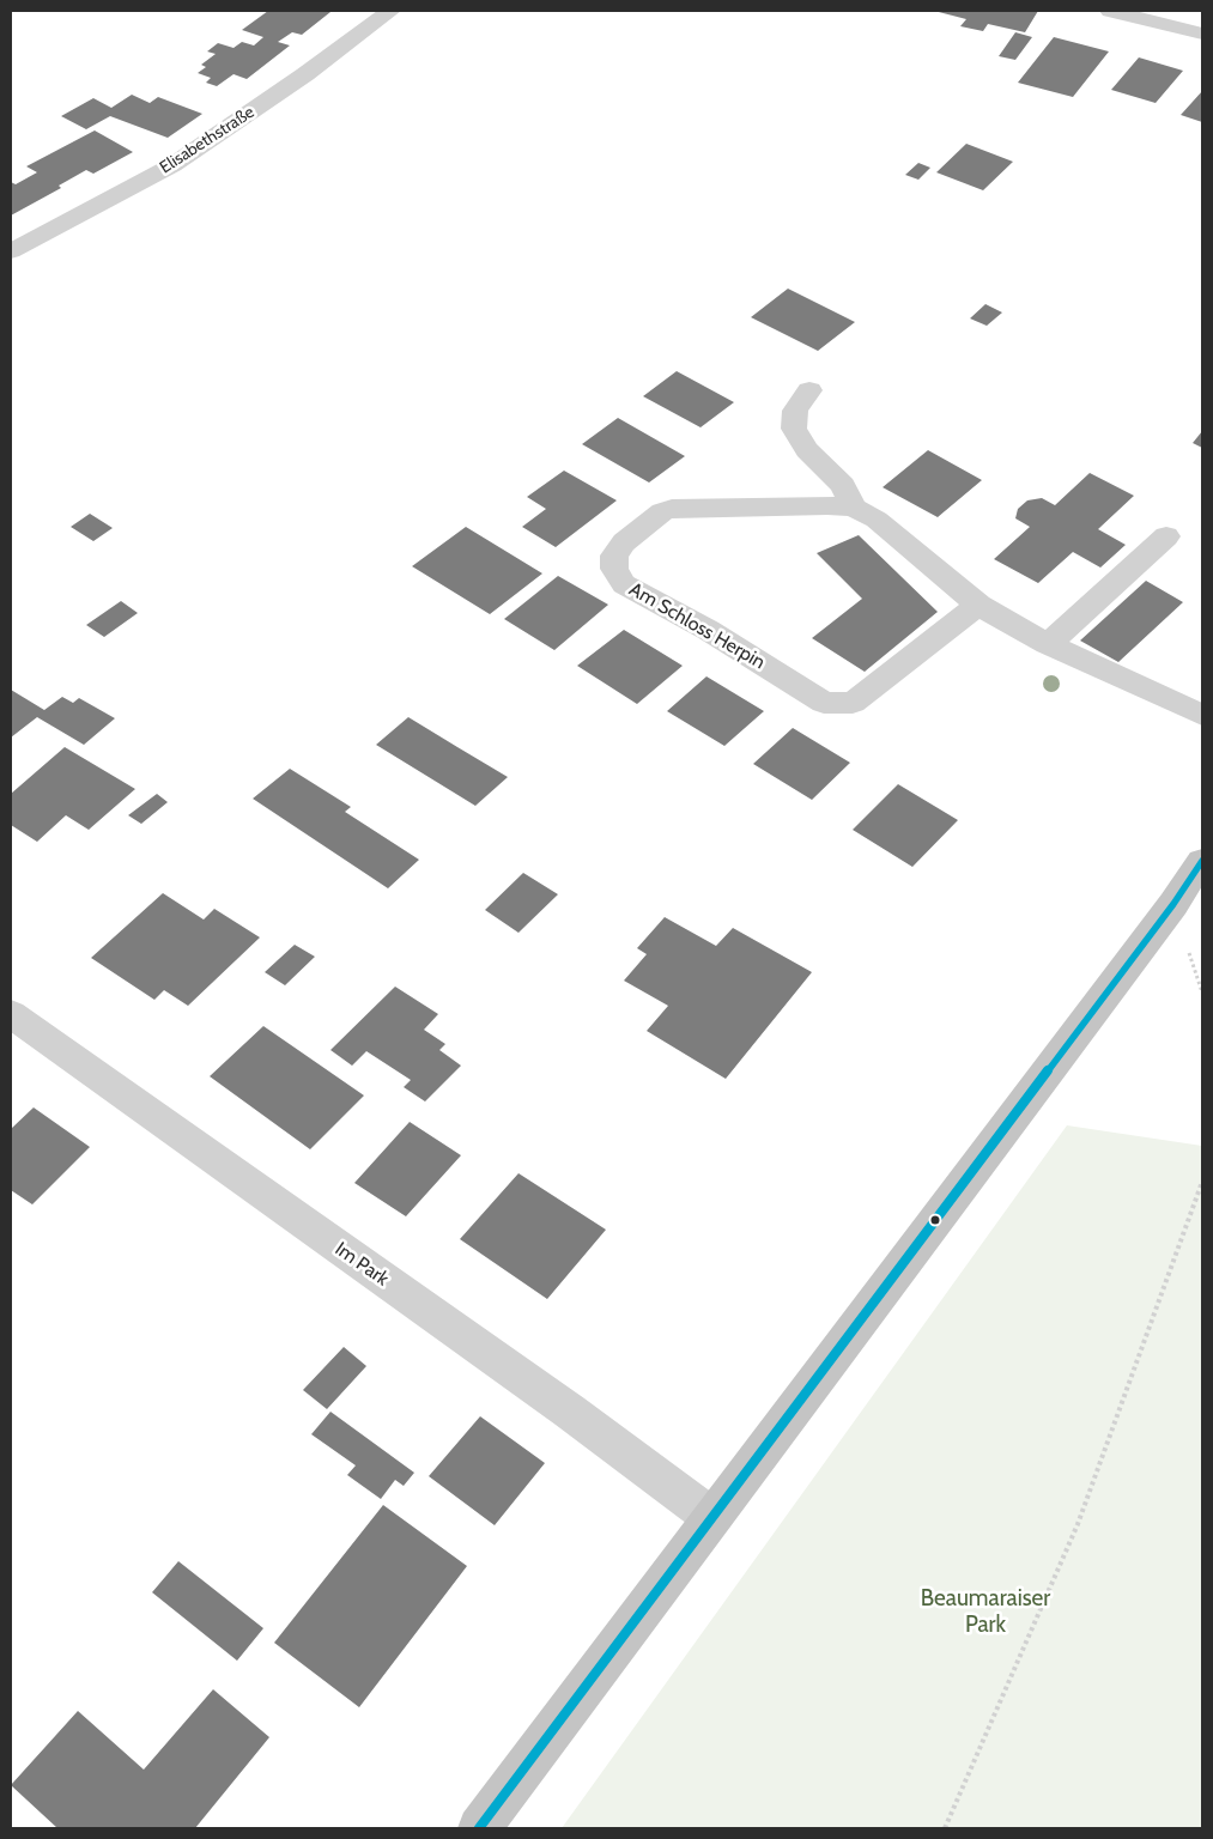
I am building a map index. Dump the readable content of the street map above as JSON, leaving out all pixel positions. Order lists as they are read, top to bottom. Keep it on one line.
{"streets":{"street":["Elisabethstraße","Am Schloss Herpin","Im Park"]},"parks":["Beaumaraiser Park"]}
